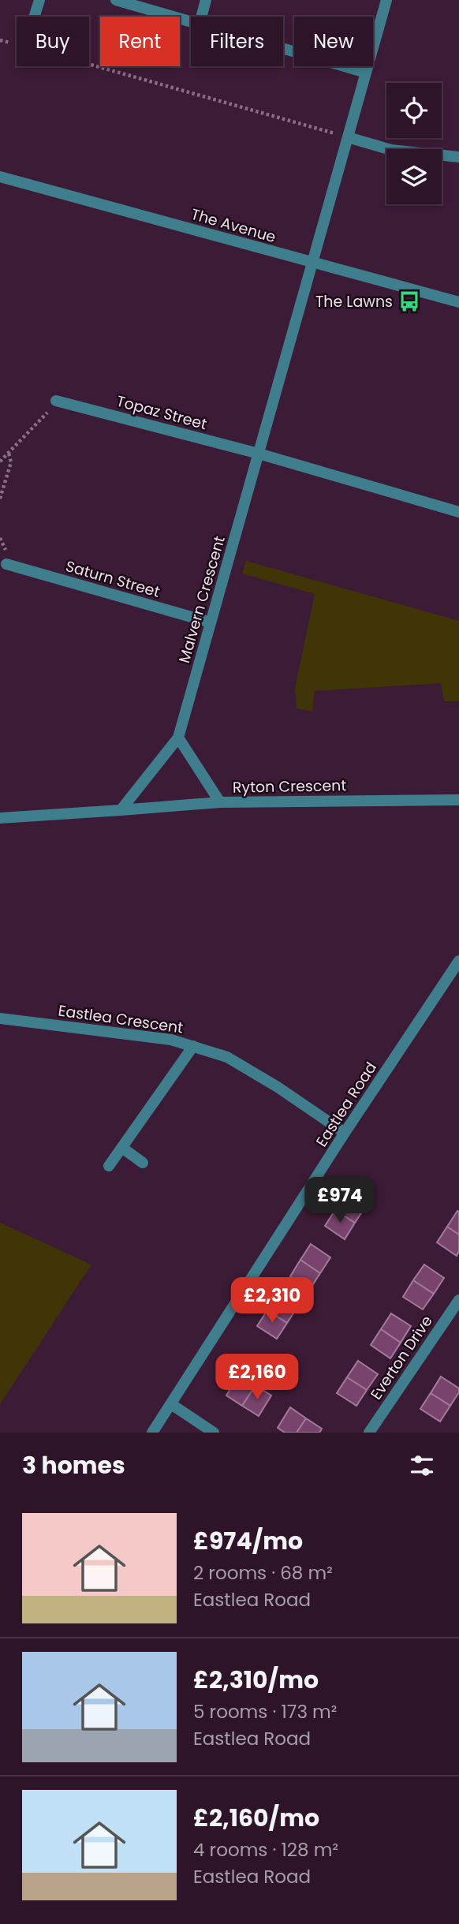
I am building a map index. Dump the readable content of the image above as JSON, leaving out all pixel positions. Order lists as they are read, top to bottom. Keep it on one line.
{"streets":{"street":["The Avenue","Topaz Street","Saturn Street","Malvern Crescent","Ryton Crescent","Eastlea Crescent","Eastlea Road","Everton Drive"]},"crossings":[["The Avenue","Malvern Crescent"],["Topaz Street","Malvern Crescent"],["Saturn Street","Malvern Crescent"],["Malvern Crescent","Ryton Crescent"],["Eastlea Crescent","Eastlea Road"]],"places":{"bus stop":["The Lawns"]},"page":{"chip":["Buy","Rent","Filters","New"],"price":["£974","£2,310","£2,160"],"heading":"3 homes","list":[{"name":"£974/mo","note":"2 rooms · 68 m² · Eastlea Road"},{"name":"£2,310/mo","note":"5 rooms · 173 m² · Eastlea Road"},{"name":"£2,160/mo","note":"4 rooms · 128 m² · Eastlea Road"}]}}
